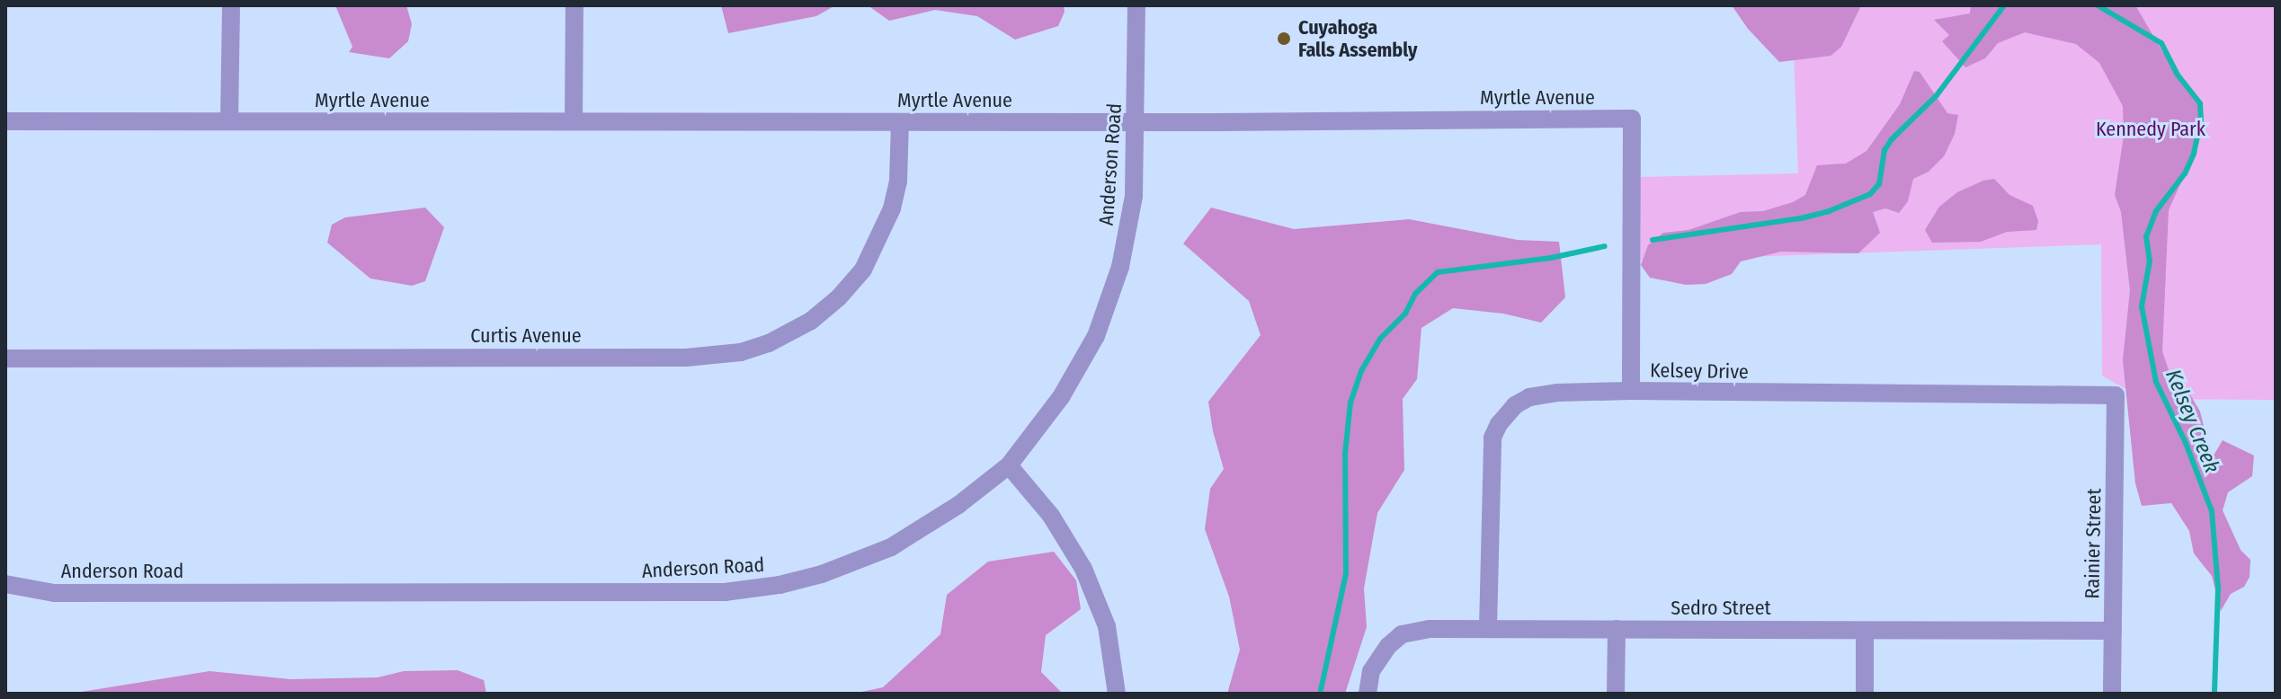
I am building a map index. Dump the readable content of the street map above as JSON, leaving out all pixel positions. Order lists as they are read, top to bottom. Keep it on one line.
{"streets":{"street":["Myrtle Avenue","Anderson Road","Curtis Avenue","Kelsey Drive","Rainier Street","Sedro Street"]},"crossings":[["Myrtle Avenue","Anderson Road"],["Myrtle Avenue","Curtis Avenue"],["Myrtle Avenue","Kelsey Drive"],["Kelsey Drive","Rainier Street"],["Kelsey Drive","Sedro Street"],["Rainier Street","Sedro Street"]],"water":["Kelsey Creek"],"parks":["Kennedy Park"],"places":["Cuyahoga Falls Assembly"]}
